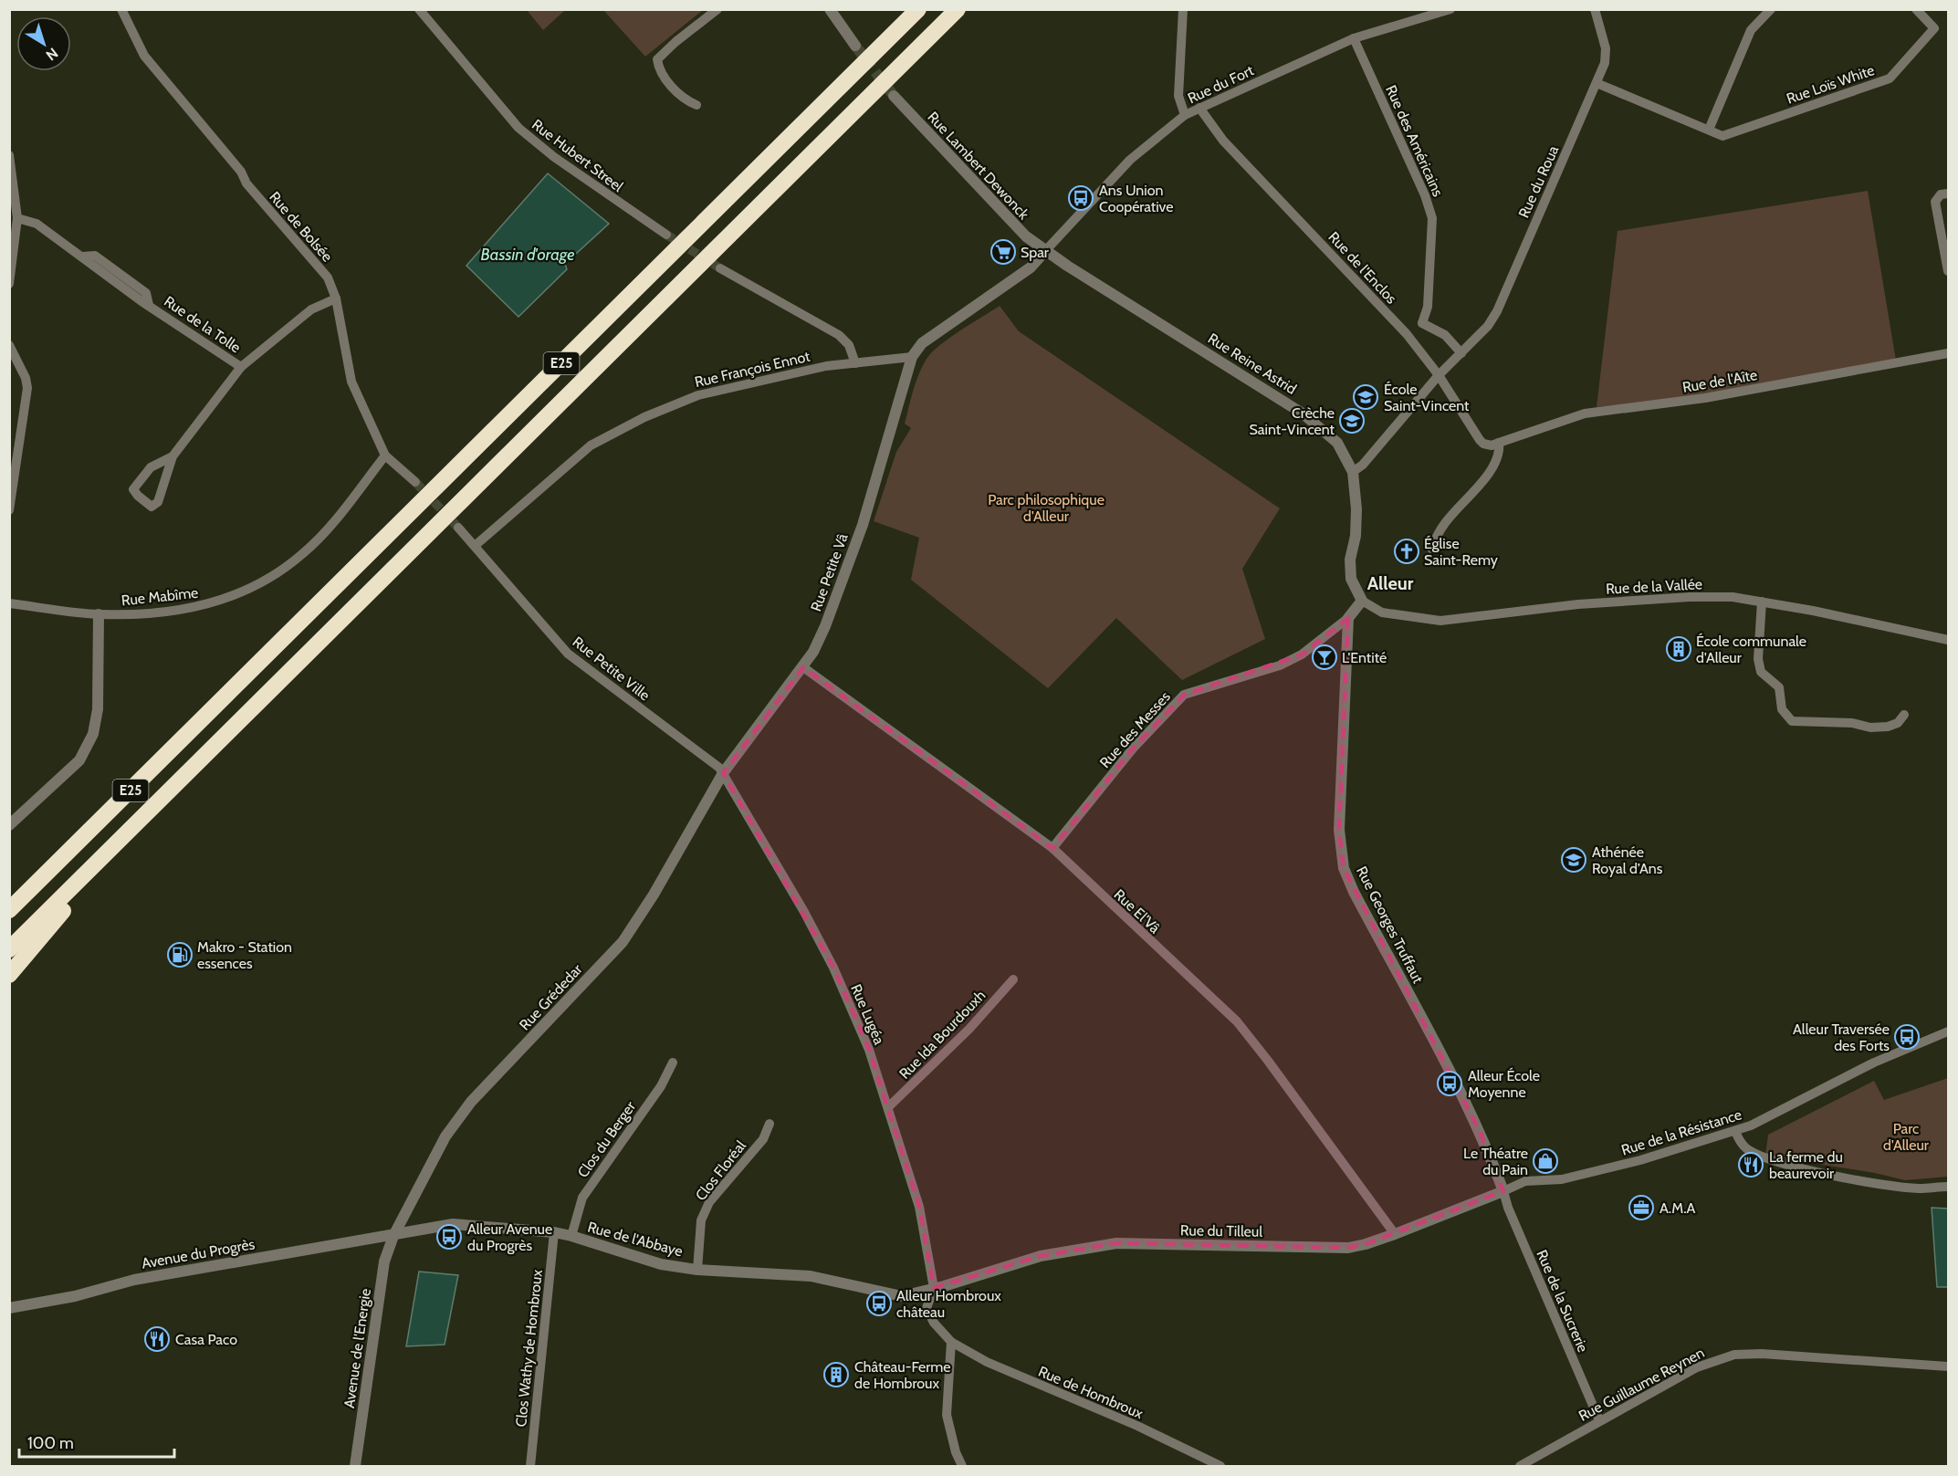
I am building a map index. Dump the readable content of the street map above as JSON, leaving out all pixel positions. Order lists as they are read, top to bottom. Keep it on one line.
{"streets":{"highway":["E25"],"street":["Rue du Fort","Rue Loïs White","Rue des Américains","Rue Hubert Streel","Rue Lambert Dewonck","Rue du Roua","Rue de Bolsée","Rue de l'Enclos","Rue de la Tolle","Rue Reine Astrid","Rue François Ennot","Rue de l'Aîte","Rue Petite Vâ","Rue de la Vallée","Rue Mabîme","Rue Petite Ville","Rue des Messes","Rue El'Vâ","Rue Georges Truffaut","Rue Grédedar","Rue Lugéa","Rue Ida Bourdouxh","Rue de la Résistance","Clos du Berger","Clos Floréal","Rue du Tilleul","Rue de l'Abbaye","Avenue du Progrès","Rue de la Sucrerie","Avenue de l'Energie","Clos Wathy de Hombroux","Rue Guillaume Reynen","Rue de Hombroux"]},"crossings":[["Rue du Fort","Rue des Américains"],["Rue du Fort","Rue Lambert Dewonck"],["Rue du Fort","Rue de l'Enclos"],["Rue du Fort","Rue Reine Astrid"],["Rue Lambert Dewonck","Rue Reine Astrid"],["Rue du Roua","Rue de l'Enclos"],["Rue du Roua","Rue Reine Astrid"],["Rue de Bolsée","Rue Mabîme"],["Rue de l'Enclos","Rue de l'Aîte"],["Rue Reine Astrid","Rue de la Vallée"],["Rue François Ennot","Rue Petite Vâ"],["Rue François Ennot","Rue Petite Ville"],["Rue Petite Vâ","Rue Petite Ville"],["Rue Petite Vâ","Rue El'Vâ"],["Rue Petite Vâ","Rue Grédedar"],["Rue Petite Vâ","Rue Lugéa"],["Rue Petite Ville","Rue Grédedar"],["Rue Petite Ville","Rue Lugéa"],["Rue des Messes","Rue El'Vâ"],["Rue des Messes","Rue Georges Truffaut"],["Rue El'Vâ","Rue du Tilleul"],["Rue Georges Truffaut","Rue de la Résistance"],["Rue Georges Truffaut","Rue du Tilleul"],["Rue Georges Truffaut","Rue de la Sucrerie"],["Rue Grédedar","Rue Lugéa"],["Rue Grédedar","Rue de l'Abbaye"],["Rue Grédedar","Avenue du Progrès"],["Rue Grédedar","Avenue de l'Energie"],["Rue Lugéa","Rue Ida Bourdouxh"],["Rue Lugéa","Rue du Tilleul"],["Rue Lugéa","Rue de l'Abbaye"],["Rue Lugéa","Rue de Hombroux"],["Rue de la Résistance","Rue du Tilleul"],["Rue de la Résistance","Rue de la Sucrerie"],["Clos du Berger","Rue de l'Abbaye"],["Clos Floréal","Rue de l'Abbaye"],["Rue du Tilleul","Rue de l'Abbaye"],["Rue du Tilleul","Rue de la Sucrerie"],["Rue du Tilleul","Rue de Hombroux"],["Rue de l'Abbaye","Avenue du Progrès"],["Rue de l'Abbaye","Avenue de l'Energie"],["Rue de l'Abbaye","Clos Wathy de Hombroux"],["Rue de l'Abbaye","Rue de Hombroux"],["Avenue du Progrès","Avenue de l'Energie"],["Rue de la Sucrerie","Rue Guillaume Reynen"]],"districts":["Alleur"],"water":["Bassin d'orage"],"parks":["Parc philosophique d'Alleur","Parc d'Alleur"],"places":{"bus stop":["Ans Union Coopérative","Alleur Traversée des Forts","Alleur École Moyenne","Alleur Avenue du Progrès","Alleur Hombroux château"],"supermarket":["Spar"],"school or university":["École Saint-Vincent","Crèche Saint-Vincent","Athénée Royal d’Ans"],"church":["Église Saint-Remy"],"building":["École communale d'Alleur","Château-Ferme de Hombroux"],"bar":["L'Entité"],"fuel station":["Makro - Station essences"],"shop":["Le Théatre du Pain"],"restaurant":["La ferme du beaurevoir","Casa Paco"],"office":["A.M.A"]},"scale_bar":"100 m","north":"bottom right"}
